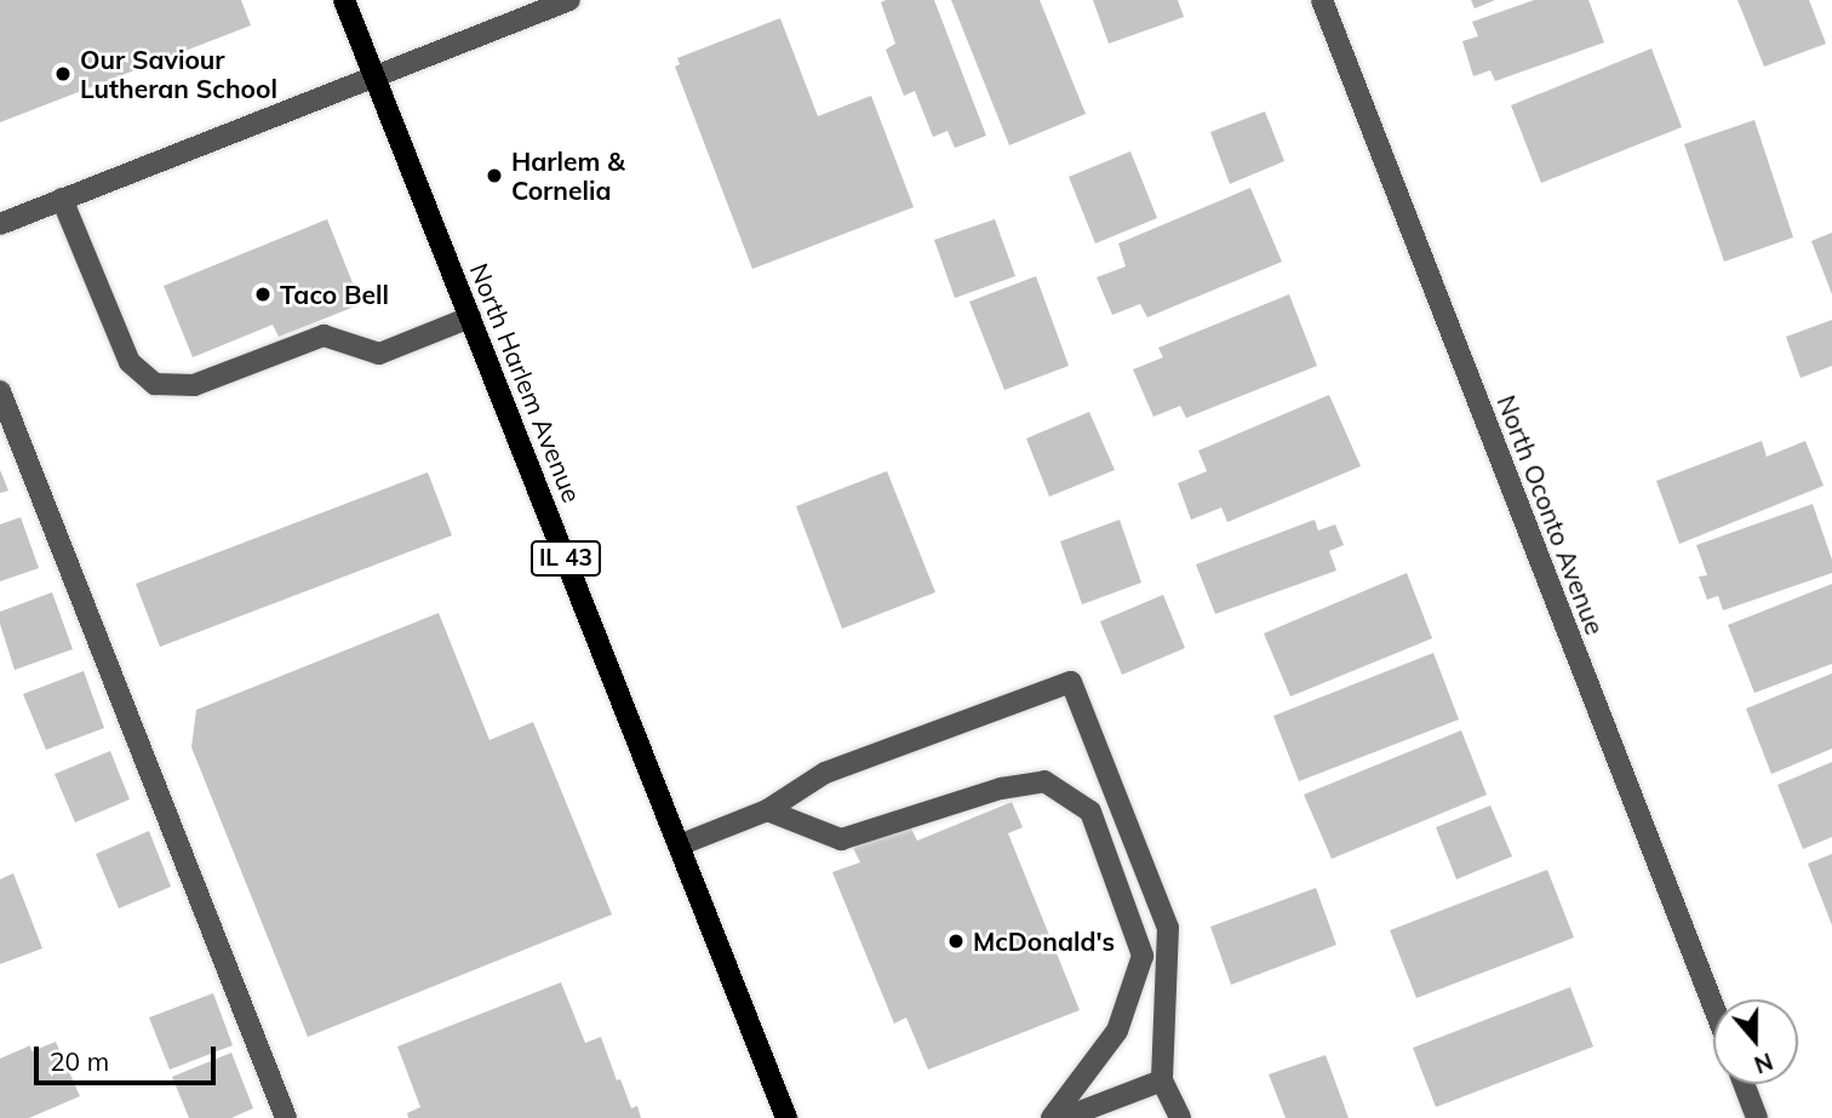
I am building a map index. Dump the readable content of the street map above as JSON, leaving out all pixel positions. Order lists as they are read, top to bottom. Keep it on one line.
{"streets":{"main road":["North Harlem Avenue","IL 43"],"street":["North Oconto Avenue"]},"places":["Our Saviour Lutheran School","Harlem & Cornelia","Taco Bell","McDonald's"],"scale_bar":"20 m","north":"bottom"}
